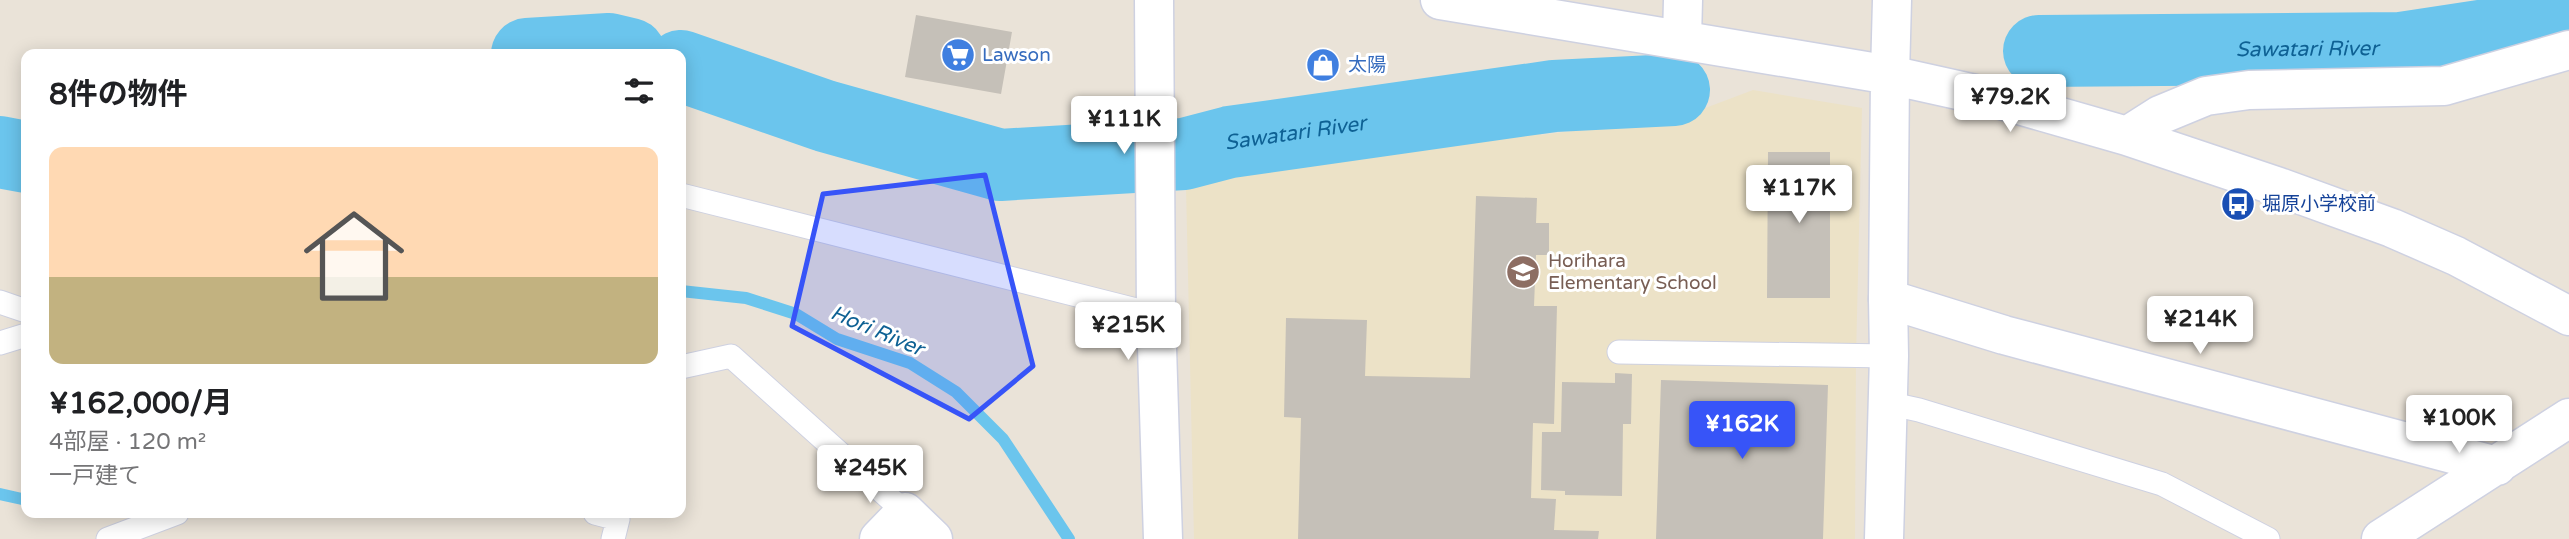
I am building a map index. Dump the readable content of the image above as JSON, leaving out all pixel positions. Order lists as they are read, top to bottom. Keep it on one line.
{"water":["Sawatari River","Hori River"],"places":{"supermarket":["Lawson"],"shop":["太陽"],"bus stop":["堀原小学校前"],"school or university":["Horihara Elementary School"]},"page":{"heading":"8件の物件","price":["¥79.2K","¥111K","¥117K","¥214K","¥215K","¥100K","¥162K","¥245K"],"list":[{"name":"¥162,000/月","note":"4部屋 · 120 m² · 一戸建て"}]}}
